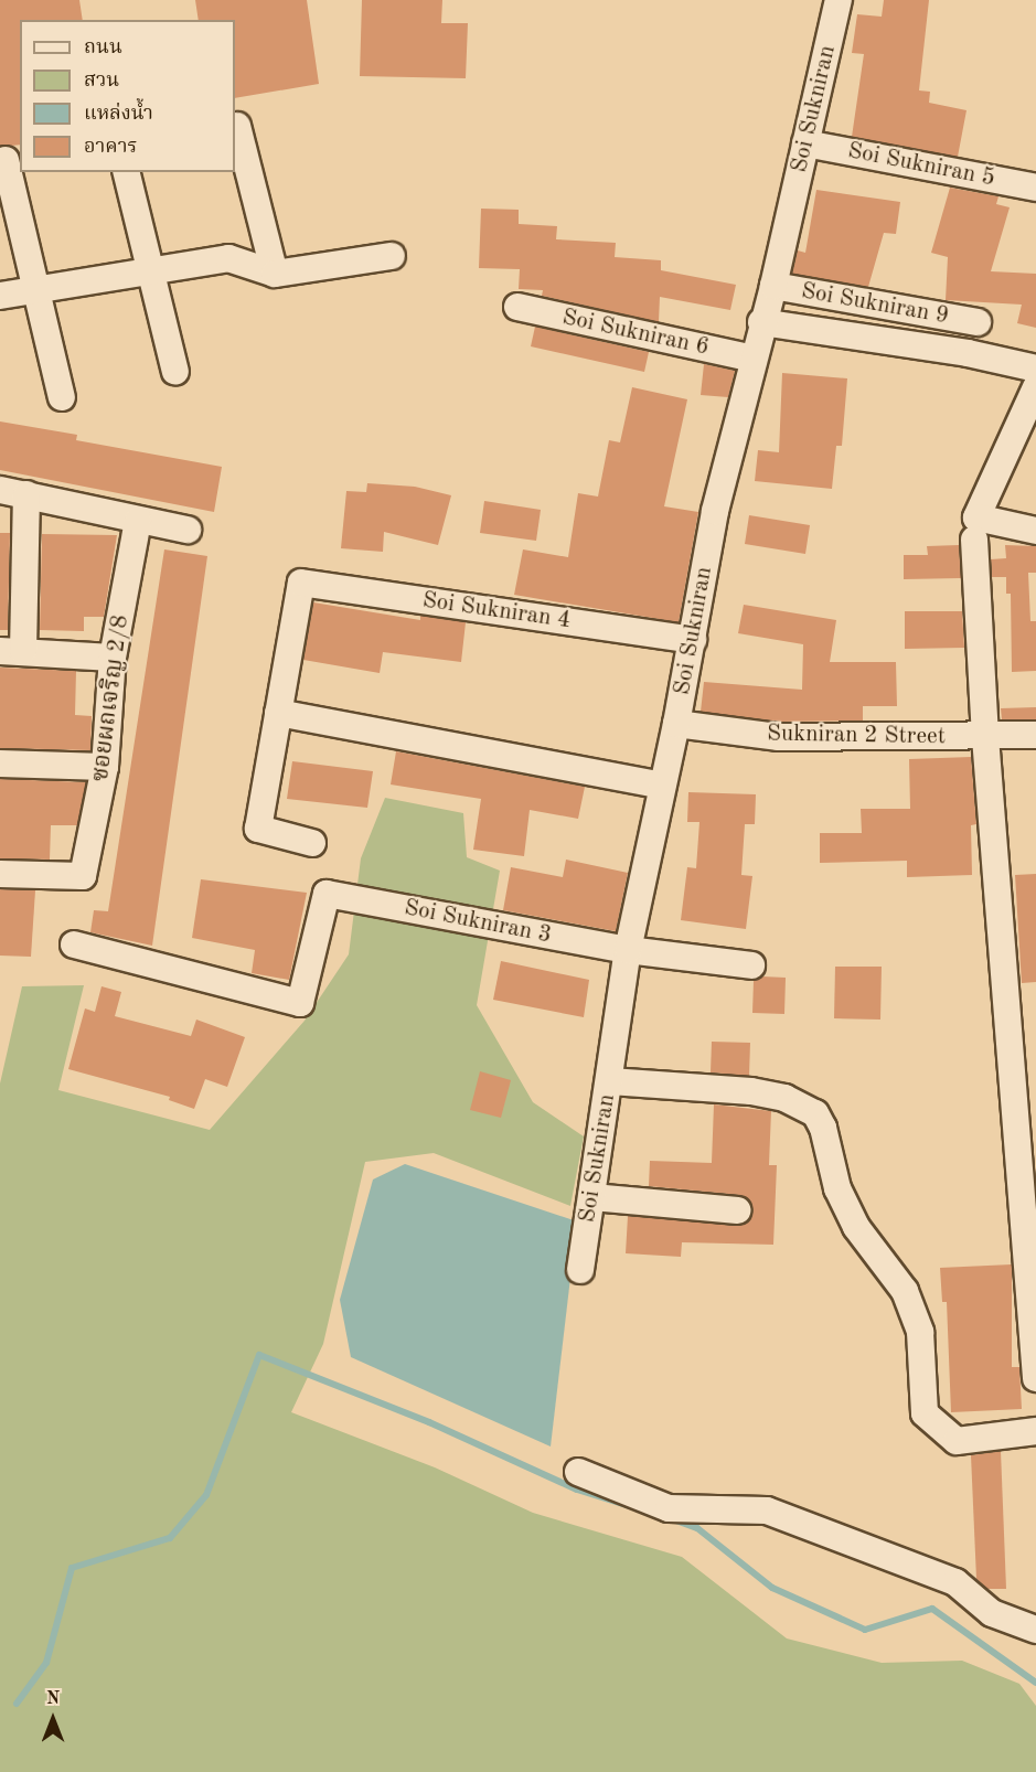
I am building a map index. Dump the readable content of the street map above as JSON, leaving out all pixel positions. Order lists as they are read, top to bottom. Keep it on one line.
{"streets":{"street":["Soi Sukniran","Soi Sukniran 5","Soi Sukniran 9","Soi Sukniran 6","Soi Sukniran 4","ซอยผถเจริญ 2/8","Sukniran 2 Street","Soi Sukniran 3"]},"crossings":[["Soi Sukniran","Soi Sukniran 5"],["Soi Sukniran","Soi Sukniran 9"],["Soi Sukniran","Soi Sukniran 6"],["Soi Sukniran","Soi Sukniran 4"],["Soi Sukniran","Sukniran 2 Street"],["Soi Sukniran","Soi Sukniran 3"]],"legend":["ถนน","สวน","แหล่งน้ำ","อาคาร"],"north":"top"}
